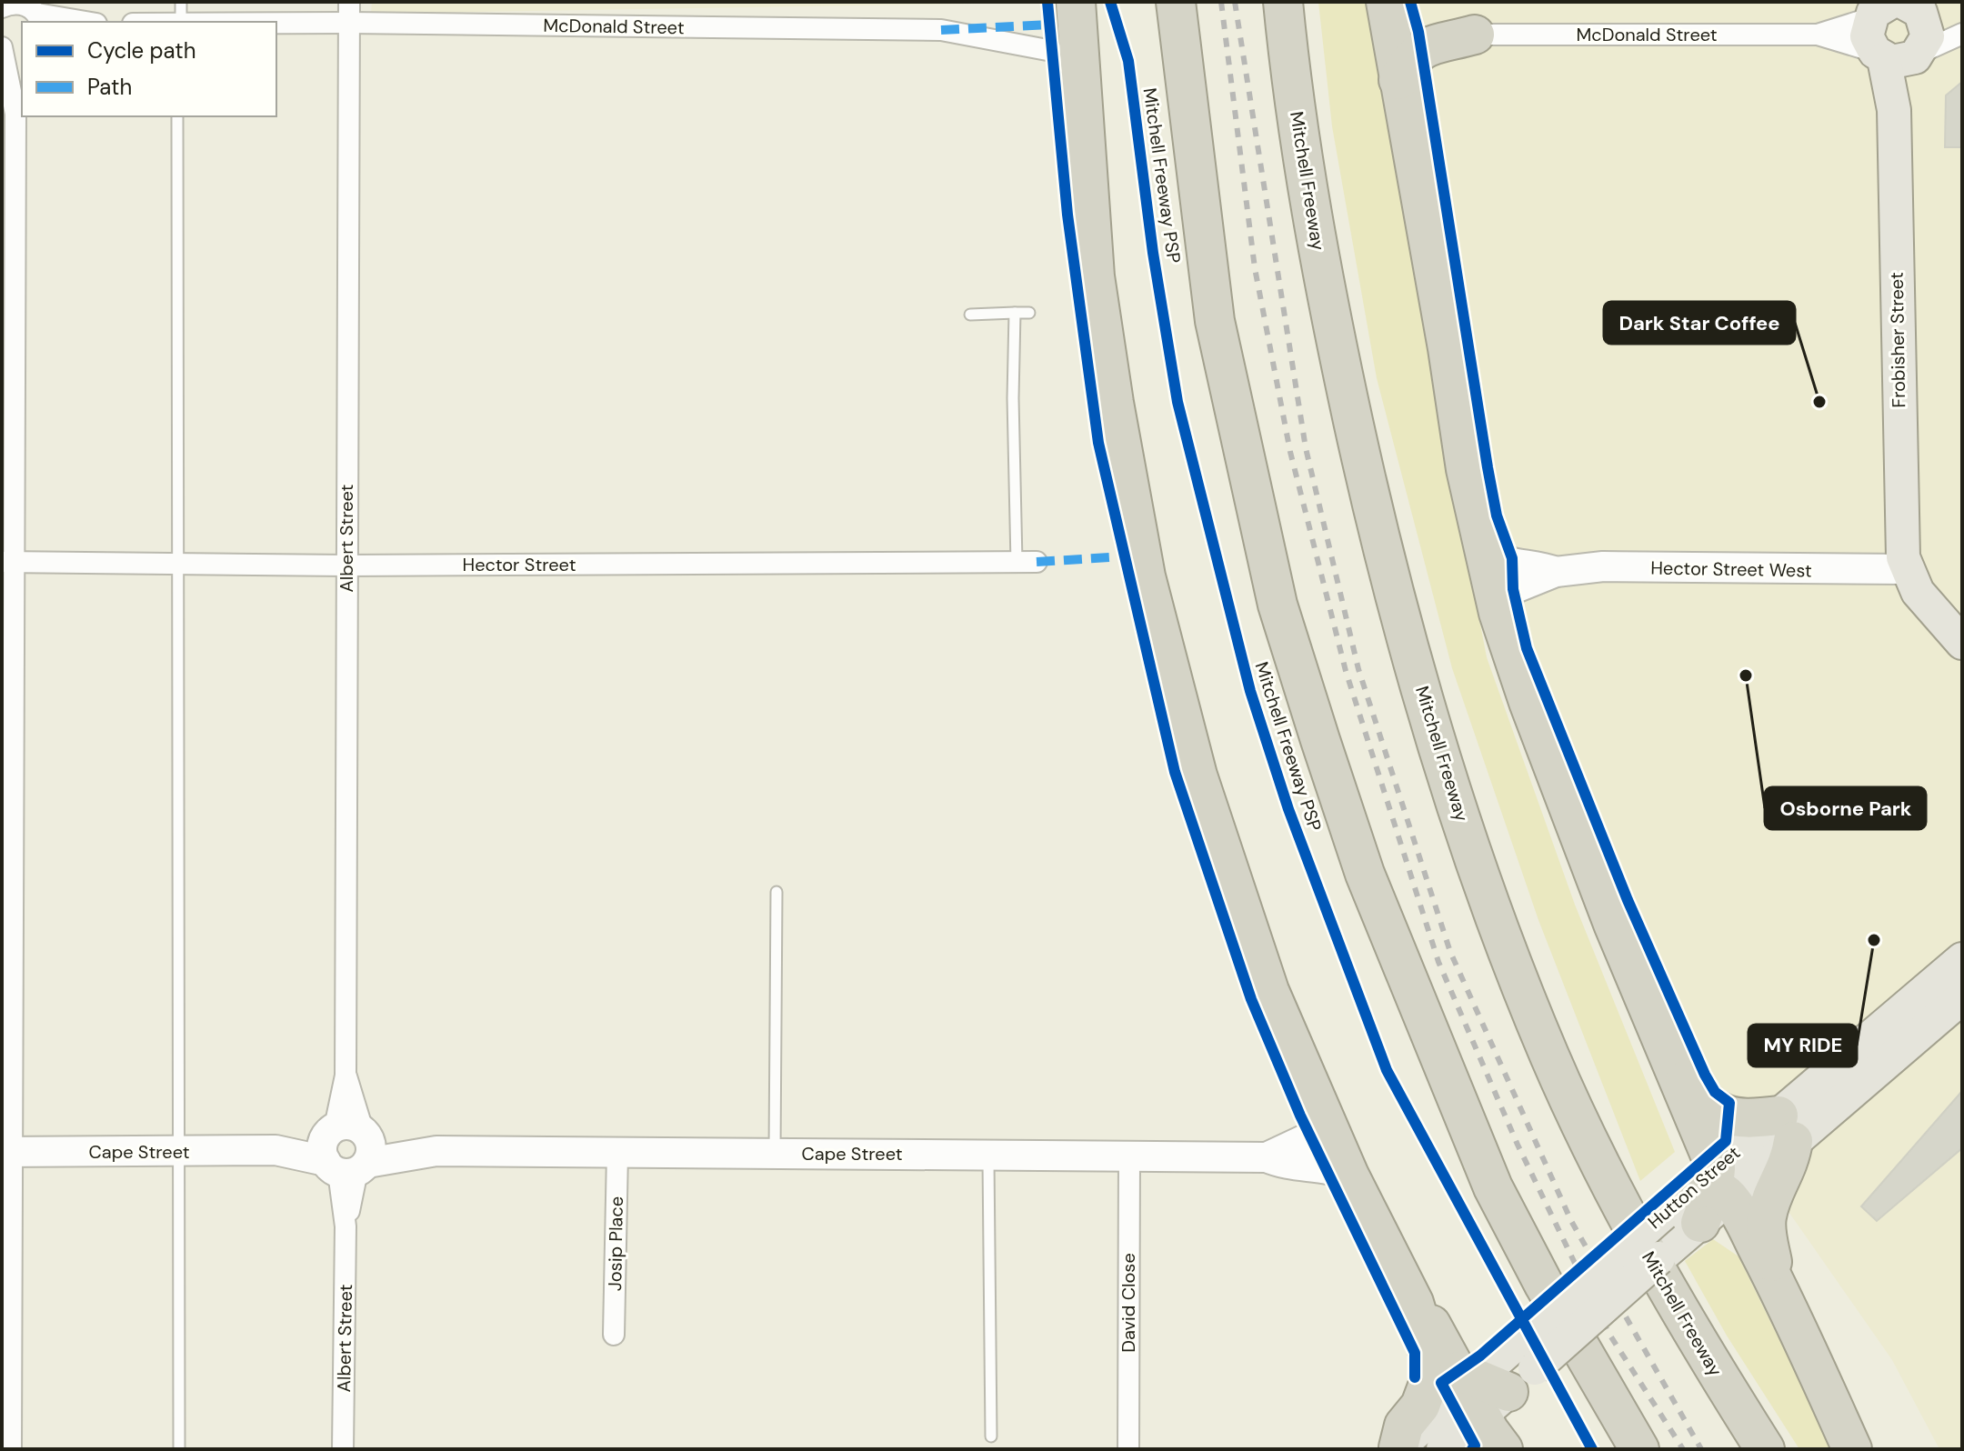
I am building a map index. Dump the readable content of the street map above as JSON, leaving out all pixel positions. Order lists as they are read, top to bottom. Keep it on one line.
{"streets":{"highway":["Mitchell Freeway"],"main road":["Frobisher Street","Hutton Street"],"street":["McDonald Street","Albert Street","Hector Street","Hector Street West","Cape Street","Josip Place","David Close"],"cycle path":["Mitchell Freeway PSP"]},"crossings":[["McDonald Street","Frobisher Street"],["McDonald Street","Albert Street"],["Frobisher Street","Hector Street West"],["Albert Street","Hector Street"],["Albert Street","Cape Street"],["Cape Street","Josip Place"],["Cape Street","David Close"]],"places":["Dark Star Coffee","Osborne Park","MY RIDE"],"legend":["Cycle path","Path"]}
